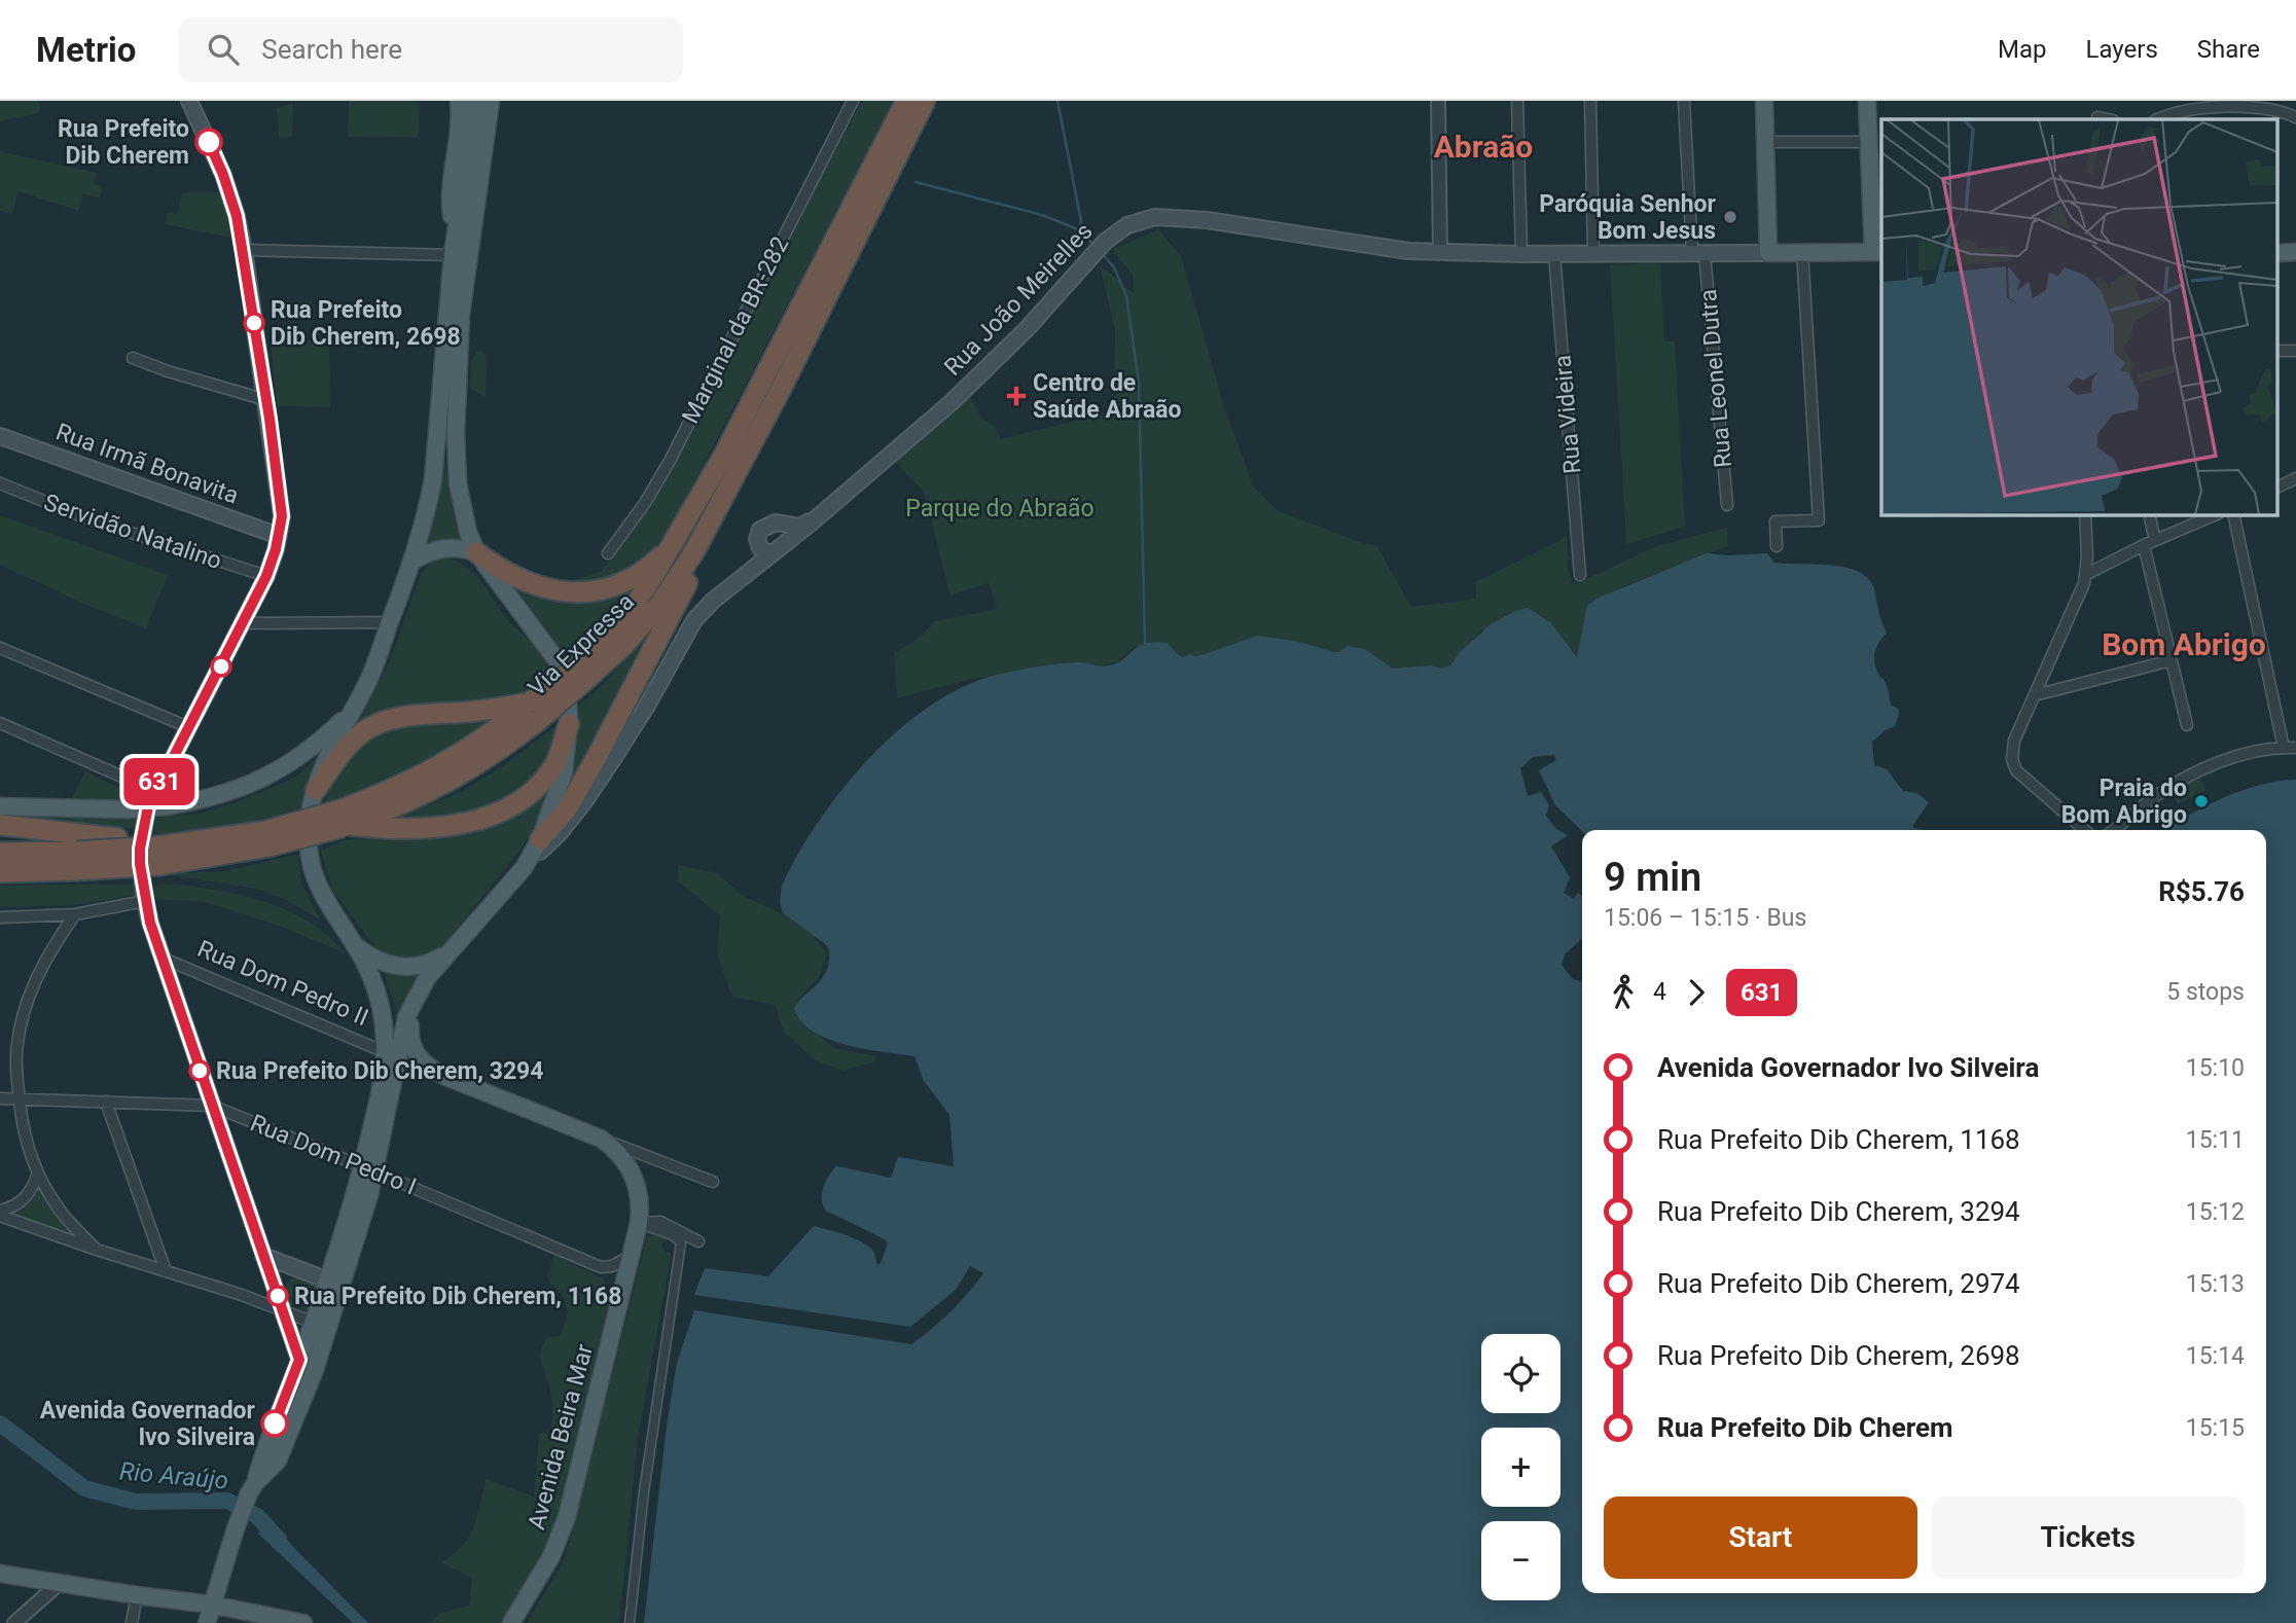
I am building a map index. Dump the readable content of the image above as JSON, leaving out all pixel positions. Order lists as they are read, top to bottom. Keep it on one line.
{"streets":{"highway":["Via Expressa"],"main road":["Rua João Meirelles","Rua Irmã Bonavita","Avenida Beira Mar"],"street":["Marginal da BR-282","Rua Leonel Dutra","Rua Videira","Servidão Natalino","Rua Dom Pedro II","Rua Dom Pedro I"]},"crossings":[["Rua João Meirelles","Rua Leonel Dutra"],["Rua João Meirelles","Rua Videira"],["Rua Dom Pedro I","Avenida Beira Mar"]],"districts":["Abraão","Bom Abrigo"],"water":["Rio Araújo"],"parks":["Parque do Abraão"],"places":{"other":["Rua Prefeito Dib Cherem","Paróquia Senhor Bom Jesus","Rua Prefeito Dib Cherem, 2698","Praia do Bom Abrigo","Rua Prefeito Dib Cherem, 3294","Rua Prefeito Dib Cherem, 1168","Avenida Governador Ivo Silveira"],"health":["Centro de Saúde Abraão"]},"lines":["bus line 631"],"page":{"header":"Metrio","search":"Search here","nav":["Map","Layers","Share"],"on_map":"631","heading":["9 min","15:06 – 15:15 · Bus","R$5.76"],"legs":["4","631","5 stops"],"list":[{"name":"Avenida Governador Ivo Silveira","value":"15:10"},{"name":"Rua Prefeito Dib Cherem, 1168","value":"15:11"},{"name":"Rua Prefeito Dib Cherem, 3294","value":"15:12"},{"name":"Rua Prefeito Dib Cherem, 2974","value":"15:13"},{"name":"Rua Prefeito Dib Cherem, 2698","value":"15:14"},{"name":"Rua Prefeito Dib Cherem","value":"15:15"}],"map_buttons":["+","−"],"buttons":["Start","Tickets"]}}
